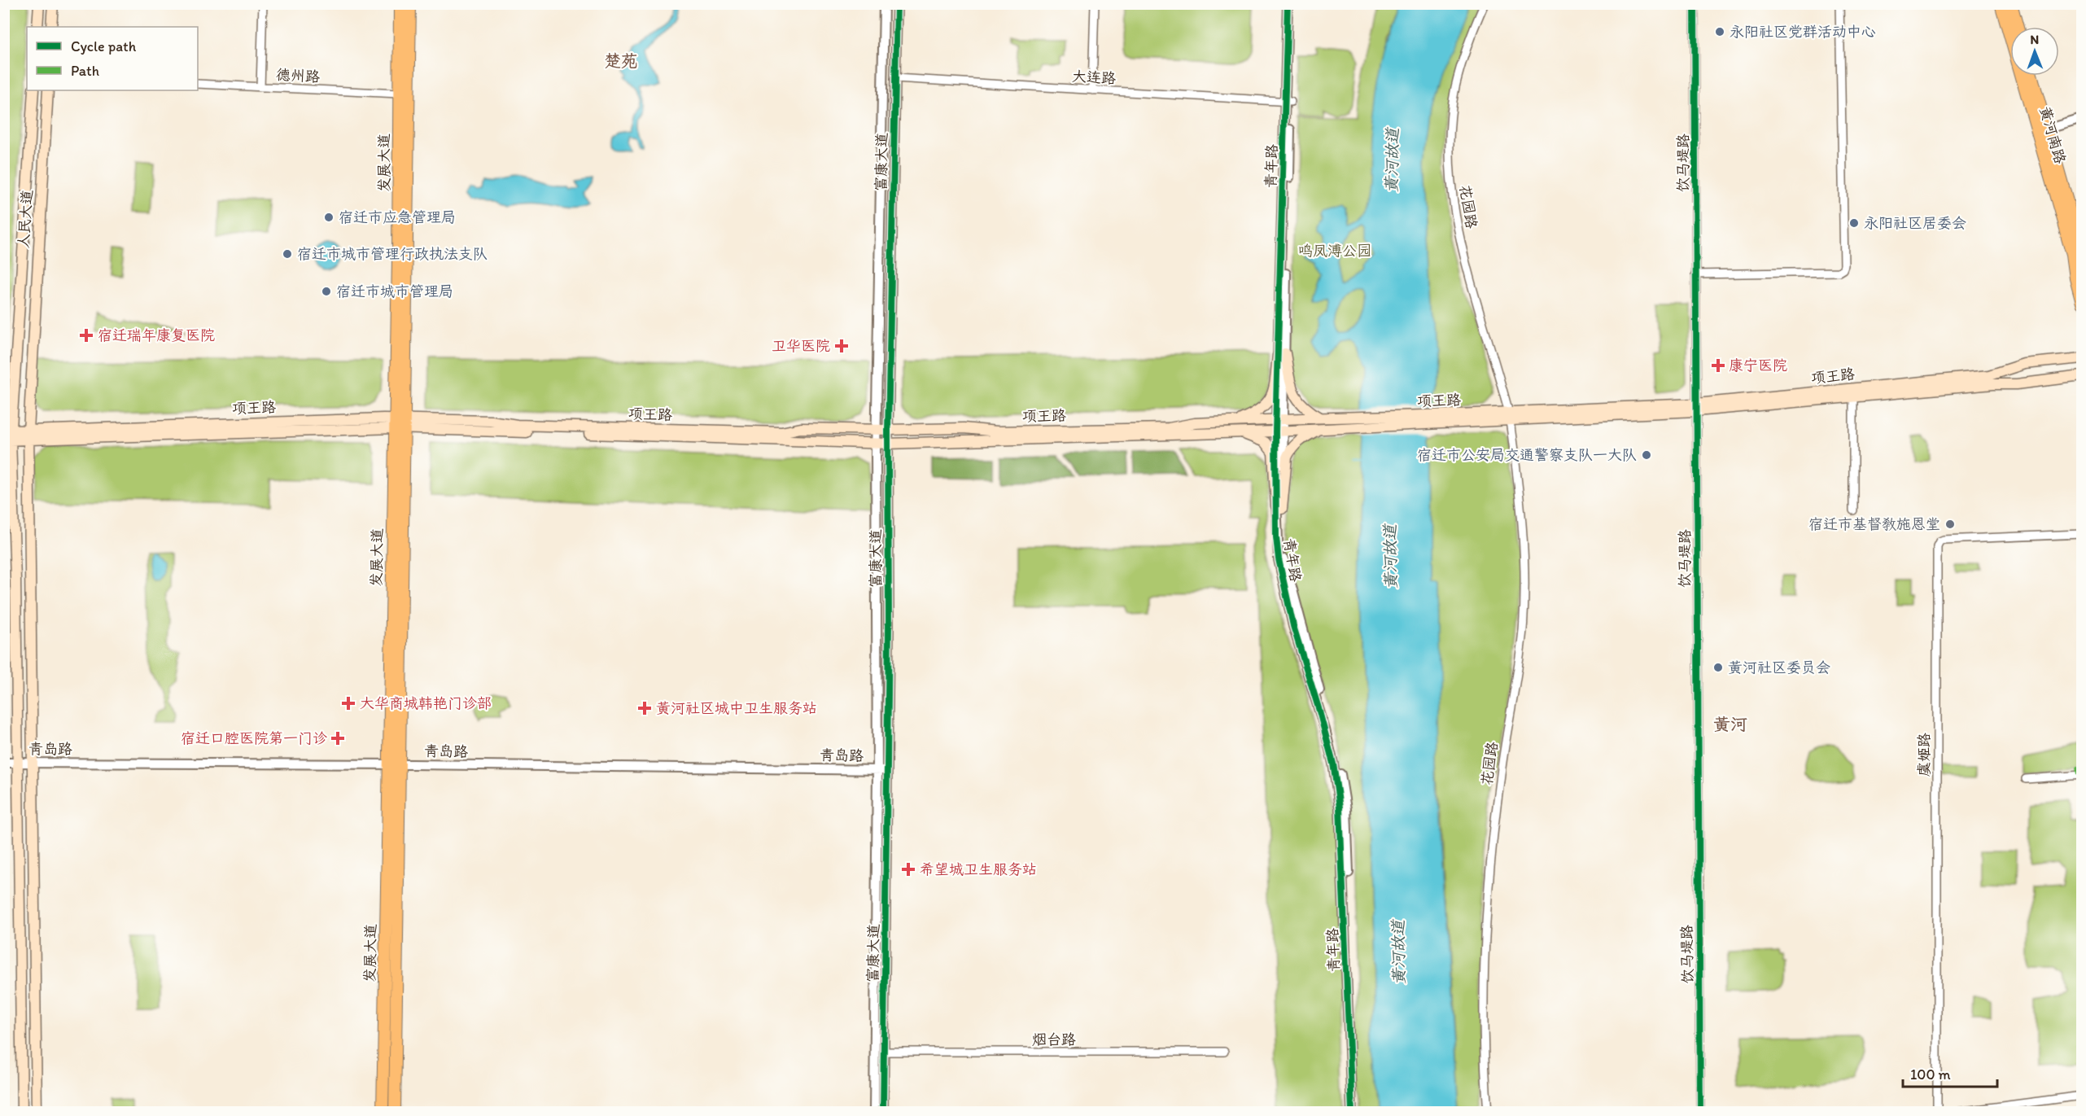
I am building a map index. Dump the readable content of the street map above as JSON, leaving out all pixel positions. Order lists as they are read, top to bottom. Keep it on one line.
{"streets":{"main road":["黄河南路","发展大道","人民大道","项王路"],"street":["德州路","大连路","富康大道","饮马堤路","青年路","花园路","青岛路","虞姬路","烟台路"]},"crossings":[["德州路","发展大道"],["大连路","富康大道"],["大连路","青年路"],["富康大道","项王路"],["富康大道","青岛路"],["富康大道","烟台路"],["发展大道","项王路"],["发展大道","青岛路"],["饮马堤路","项王路"],["青年路","项王路"],["花园路","项王路"],["人民大道","项王路"],["人民大道","青岛路"]],"districts":["楚苑","黄河"],"water":["黄河故道"],"parks":["鸣凤溥公园"],"places":{"other":["永阳社区党群活动中心","宿迁市应急管理局","永阳社区居委会","宿迁市城市管理行政执法支队","宿迁市城市管理局","宿迁市公安局交通警察支队一大队","宿迁市基督教施恩堂","黄河社区委员会"],"health":["宿迁瑞年康复医院","卫华医院","康宁医院","大华商城韩艳门诊部","黄河社区城中卫生服务站","宿迁口腔医院第一门诊","希望城卫生服务站"]},"legend":["Cycle path","Path"],"scale_bar":"100 m","north":"top"}
